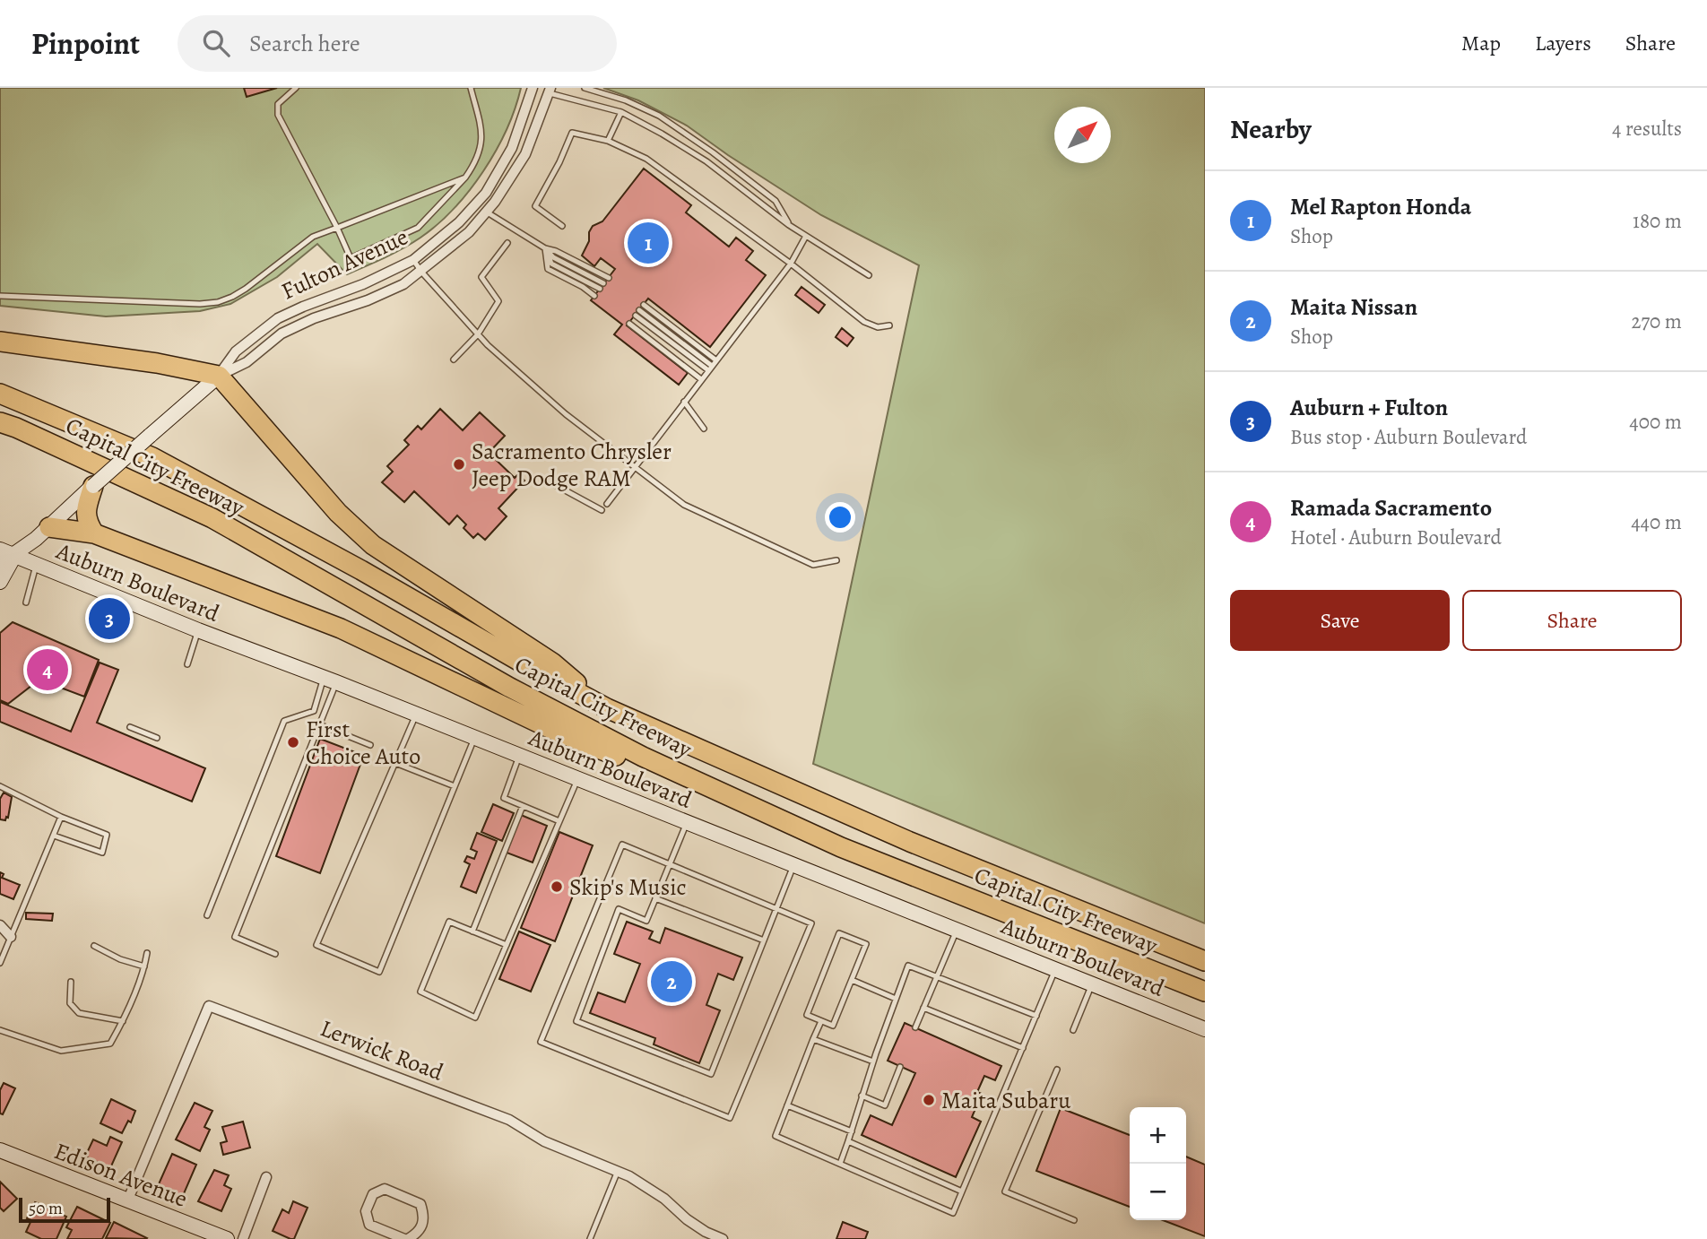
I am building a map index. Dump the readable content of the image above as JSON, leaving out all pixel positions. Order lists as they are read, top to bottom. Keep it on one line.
{"streets":{"highway":["Capital City Freeway"],"main road":["Fulton Avenue","Auburn Boulevard","Edison Avenue"],"street":["Lerwick Road"]},"crossings":[["Fulton Avenue","Auburn Boulevard"],["Lerwick Road","Edison Avenue"]],"places":["Sacramento Chrysler Jeep Dodge RAM","First Choice Auto","Skip's Music","Maita Subaru"],"scale_bar":"50 m","north":"top right","page":{"header":"Pinpoint","search":"Search here","nav":["Map","Layers","Share"],"heading":["Nearby","4 results"],"list":[{"mark":"1","name":"Mel Rapton Honda","note":"Shop","value":"180 m"},{"mark":"2","name":"Maita Nissan","note":"Shop","value":"270 m"},{"mark":"3","name":"Auburn + Fulton","note":"Bus stop · Auburn Boulevard","value":"400 m"},{"mark":"4","name":"Ramada Sacramento","note":"Hotel · Auburn Boulevard","value":"440 m"}],"pins":["1","3","4","2"],"buttons":["Save","Share"],"map_buttons":["+","−"],"scale":"50 m"}}
